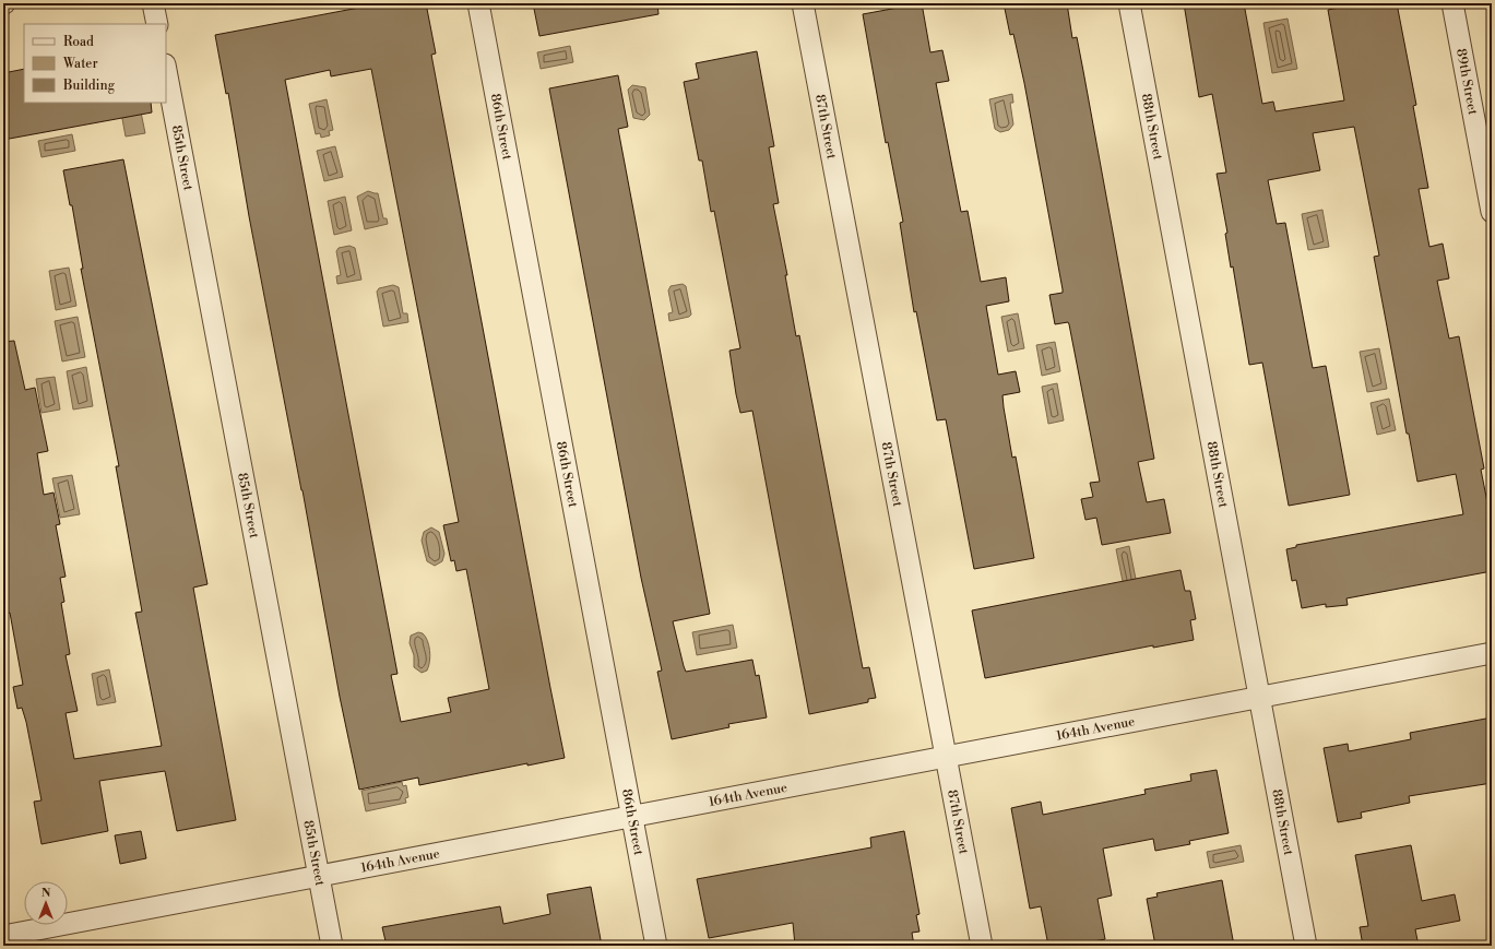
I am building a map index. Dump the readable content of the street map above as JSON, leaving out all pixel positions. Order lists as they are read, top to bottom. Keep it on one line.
{"streets":{"street":["89th Street","86th Street","87th Street","88th Street","85th Street","164th Avenue"]},"crossings":[["86th Street","164th Avenue"],["87th Street","164th Avenue"],["88th Street","164th Avenue"],["85th Street","164th Avenue"]],"legend":["Road","Water","Building"],"north":"top"}
